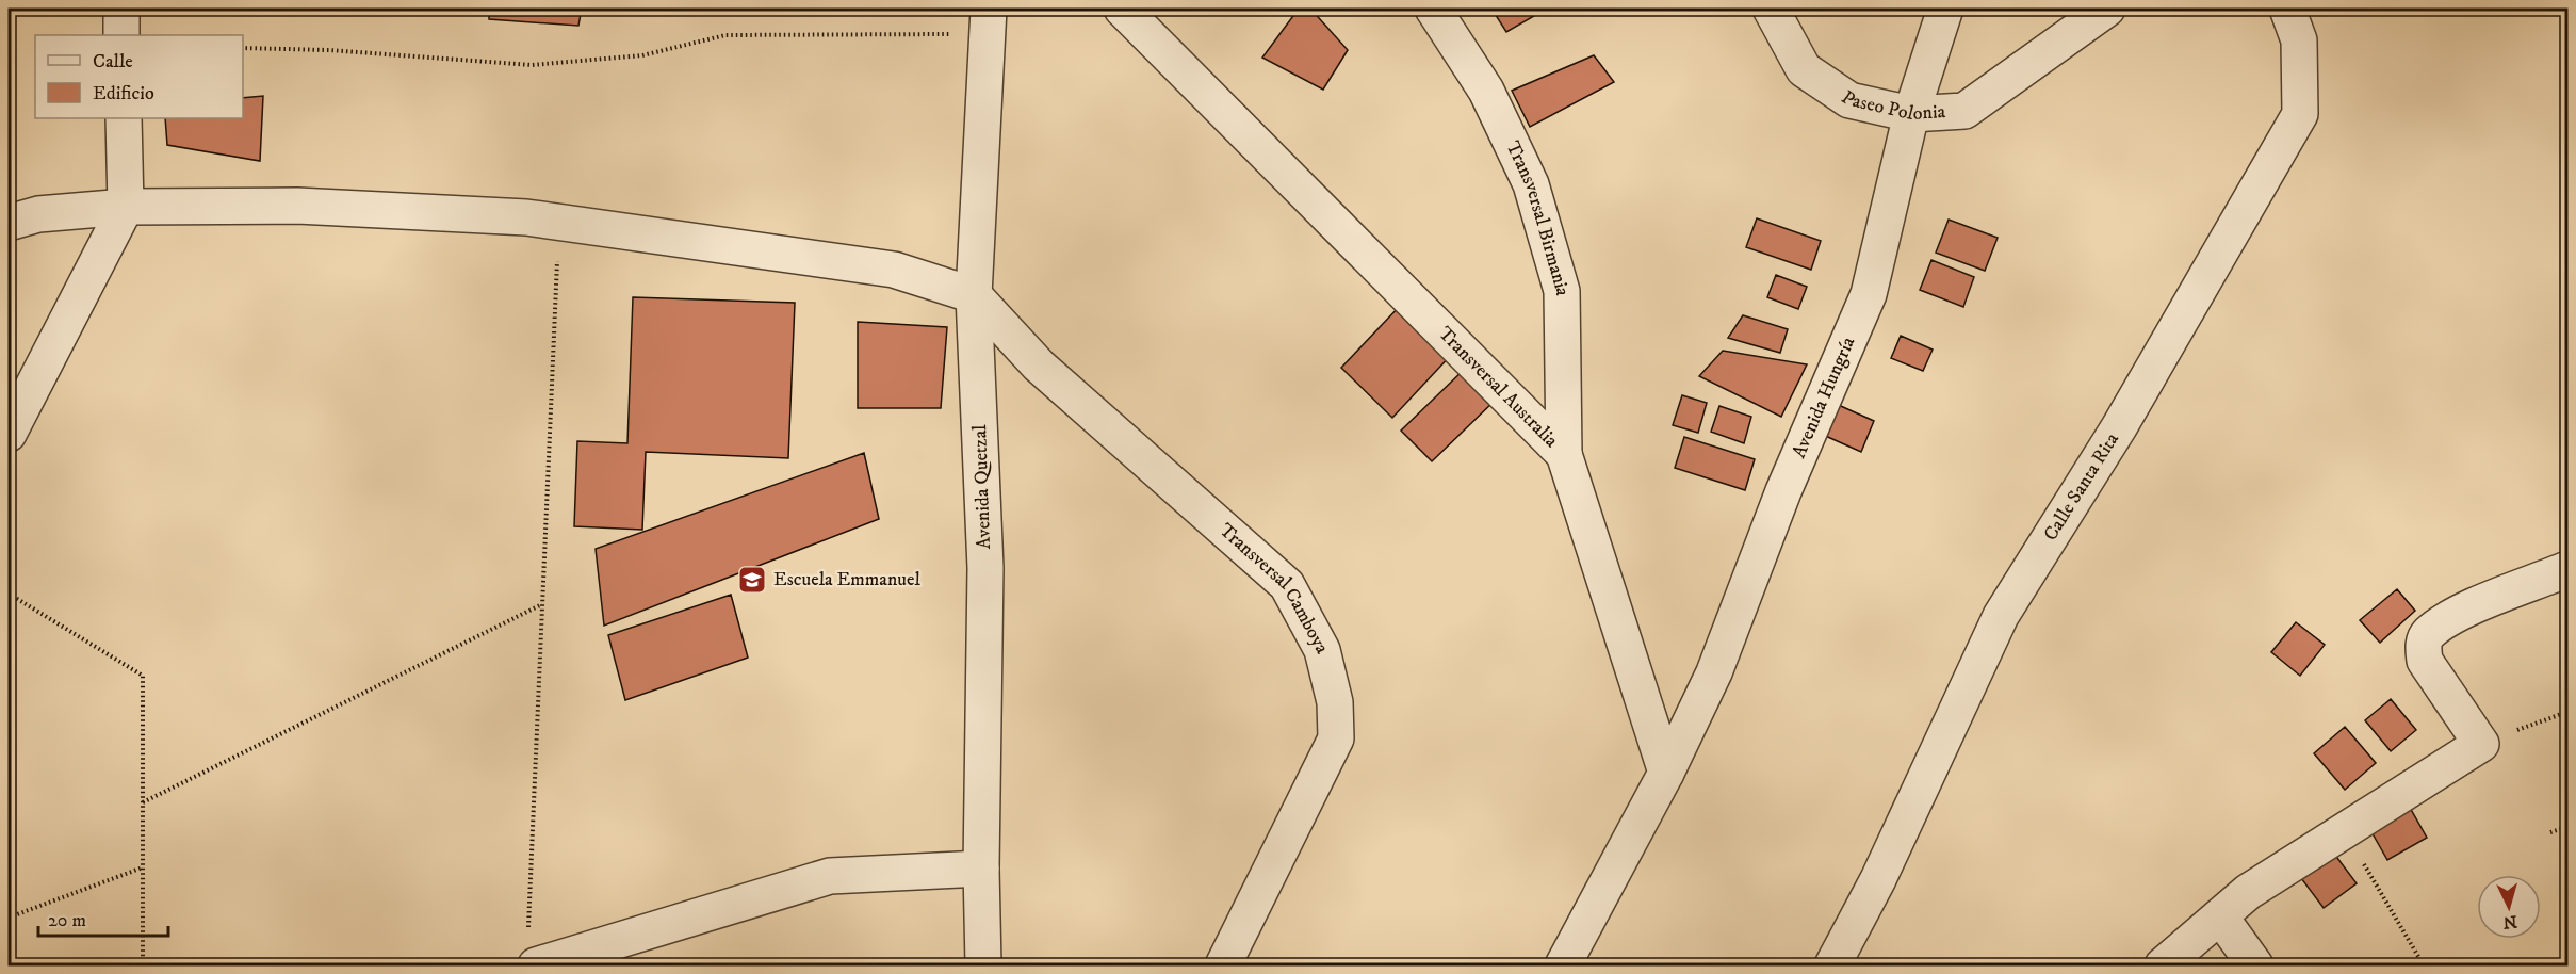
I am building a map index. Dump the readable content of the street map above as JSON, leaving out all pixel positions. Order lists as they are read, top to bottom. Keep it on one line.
{"streets":{"street":["Paseo Polonia","Transversal Birmania","Transversal Australia","Avenida Hungría","Avenida Quetzal","Calle Santa Rita","Transversal Camboya"]},"crossings":[["Paseo Polonia","Avenida Hungría"],["Transversal Birmania","Transversal Australia"],["Transversal Australia","Avenida Hungría"],["Avenida Quetzal","Transversal Camboya"]],"places":{"school or university":["Escuela Emmanuel"]},"legend":["Calle","Edificio"],"scale_bar":"20 m","north":"bottom"}
